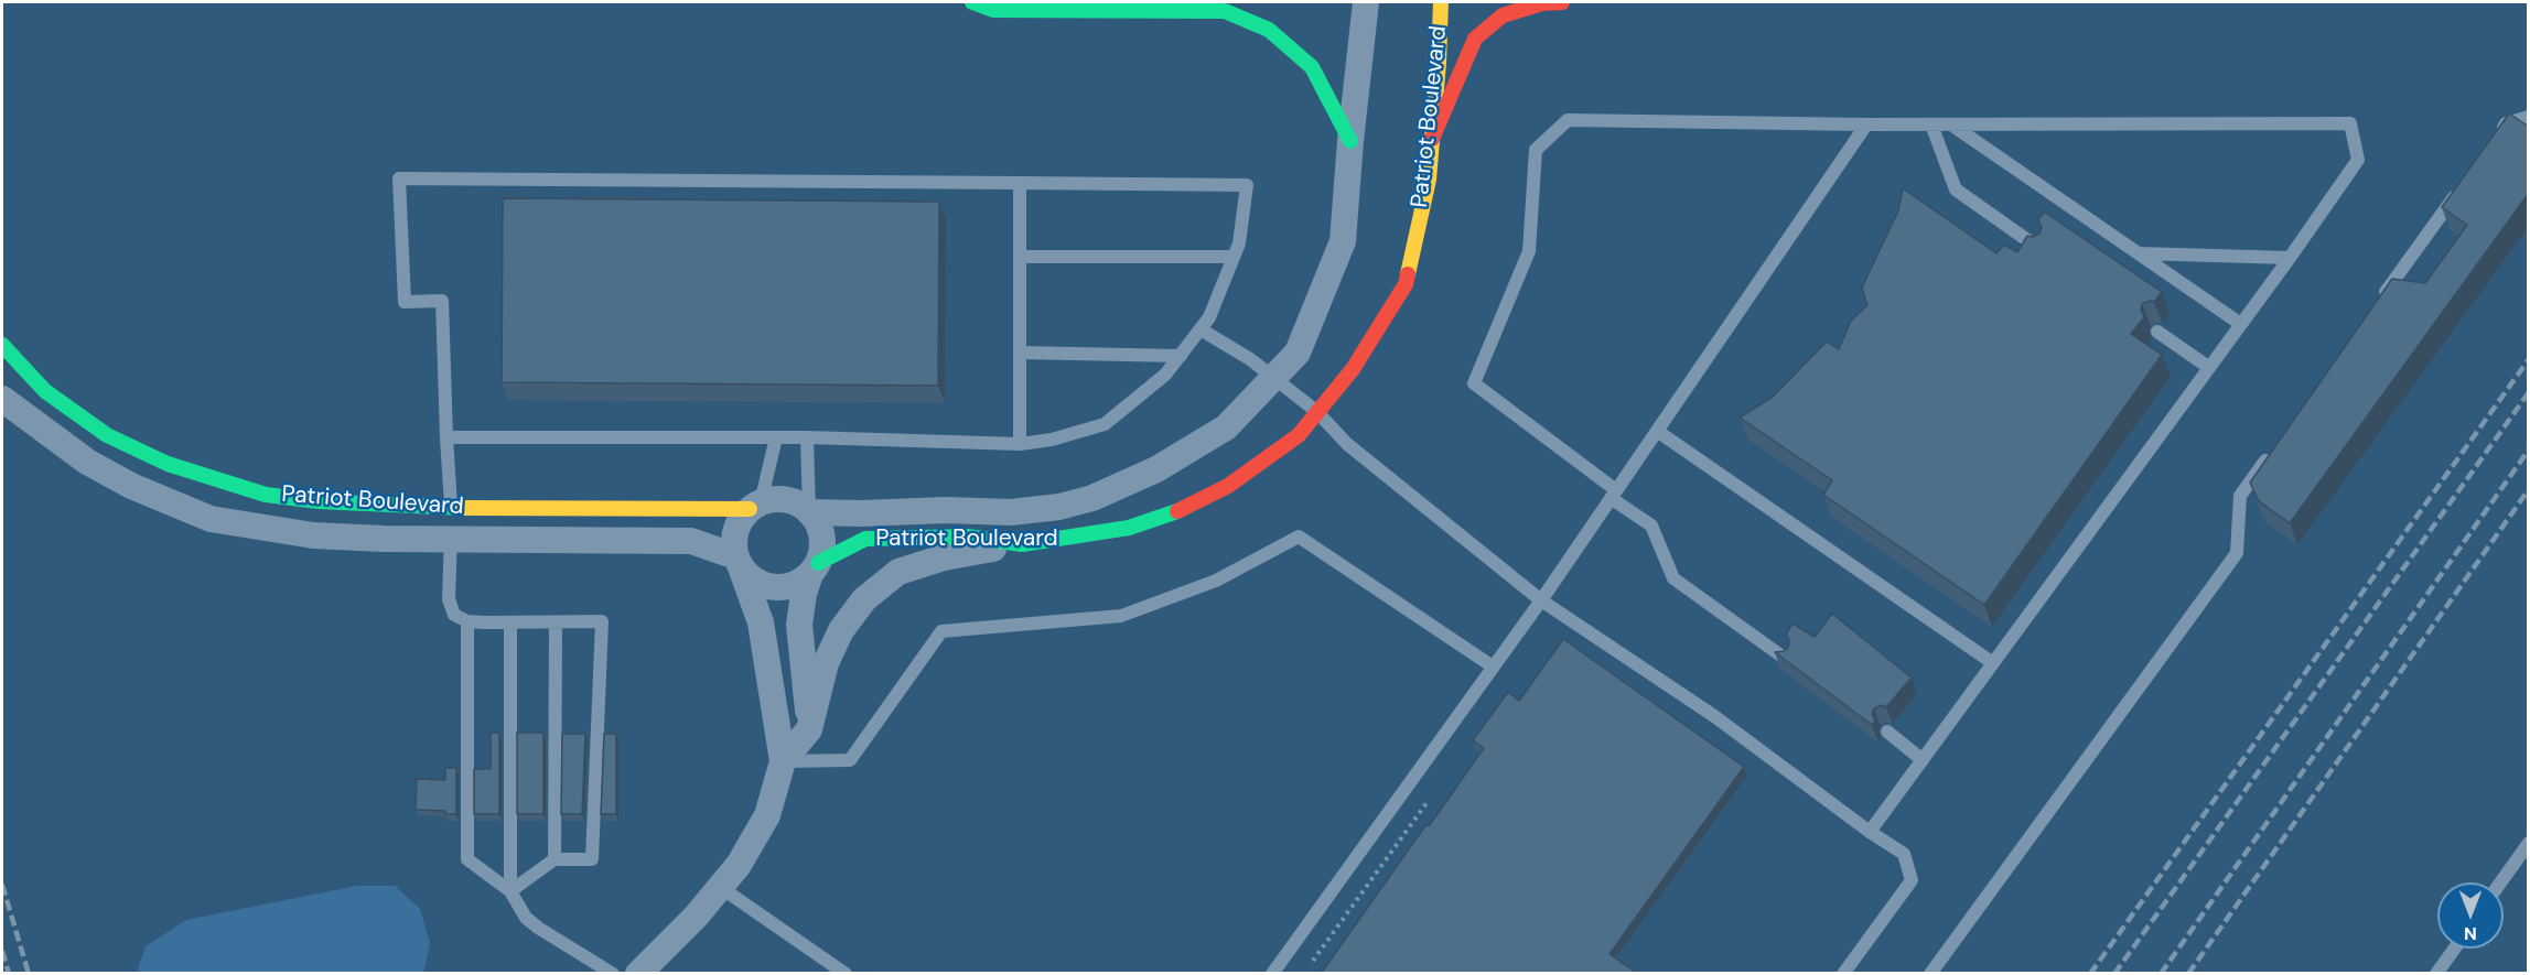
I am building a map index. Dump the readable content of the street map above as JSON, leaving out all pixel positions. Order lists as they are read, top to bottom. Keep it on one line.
{"streets":{"street":["Patriot Boulevard"]},"north":"bottom"}
